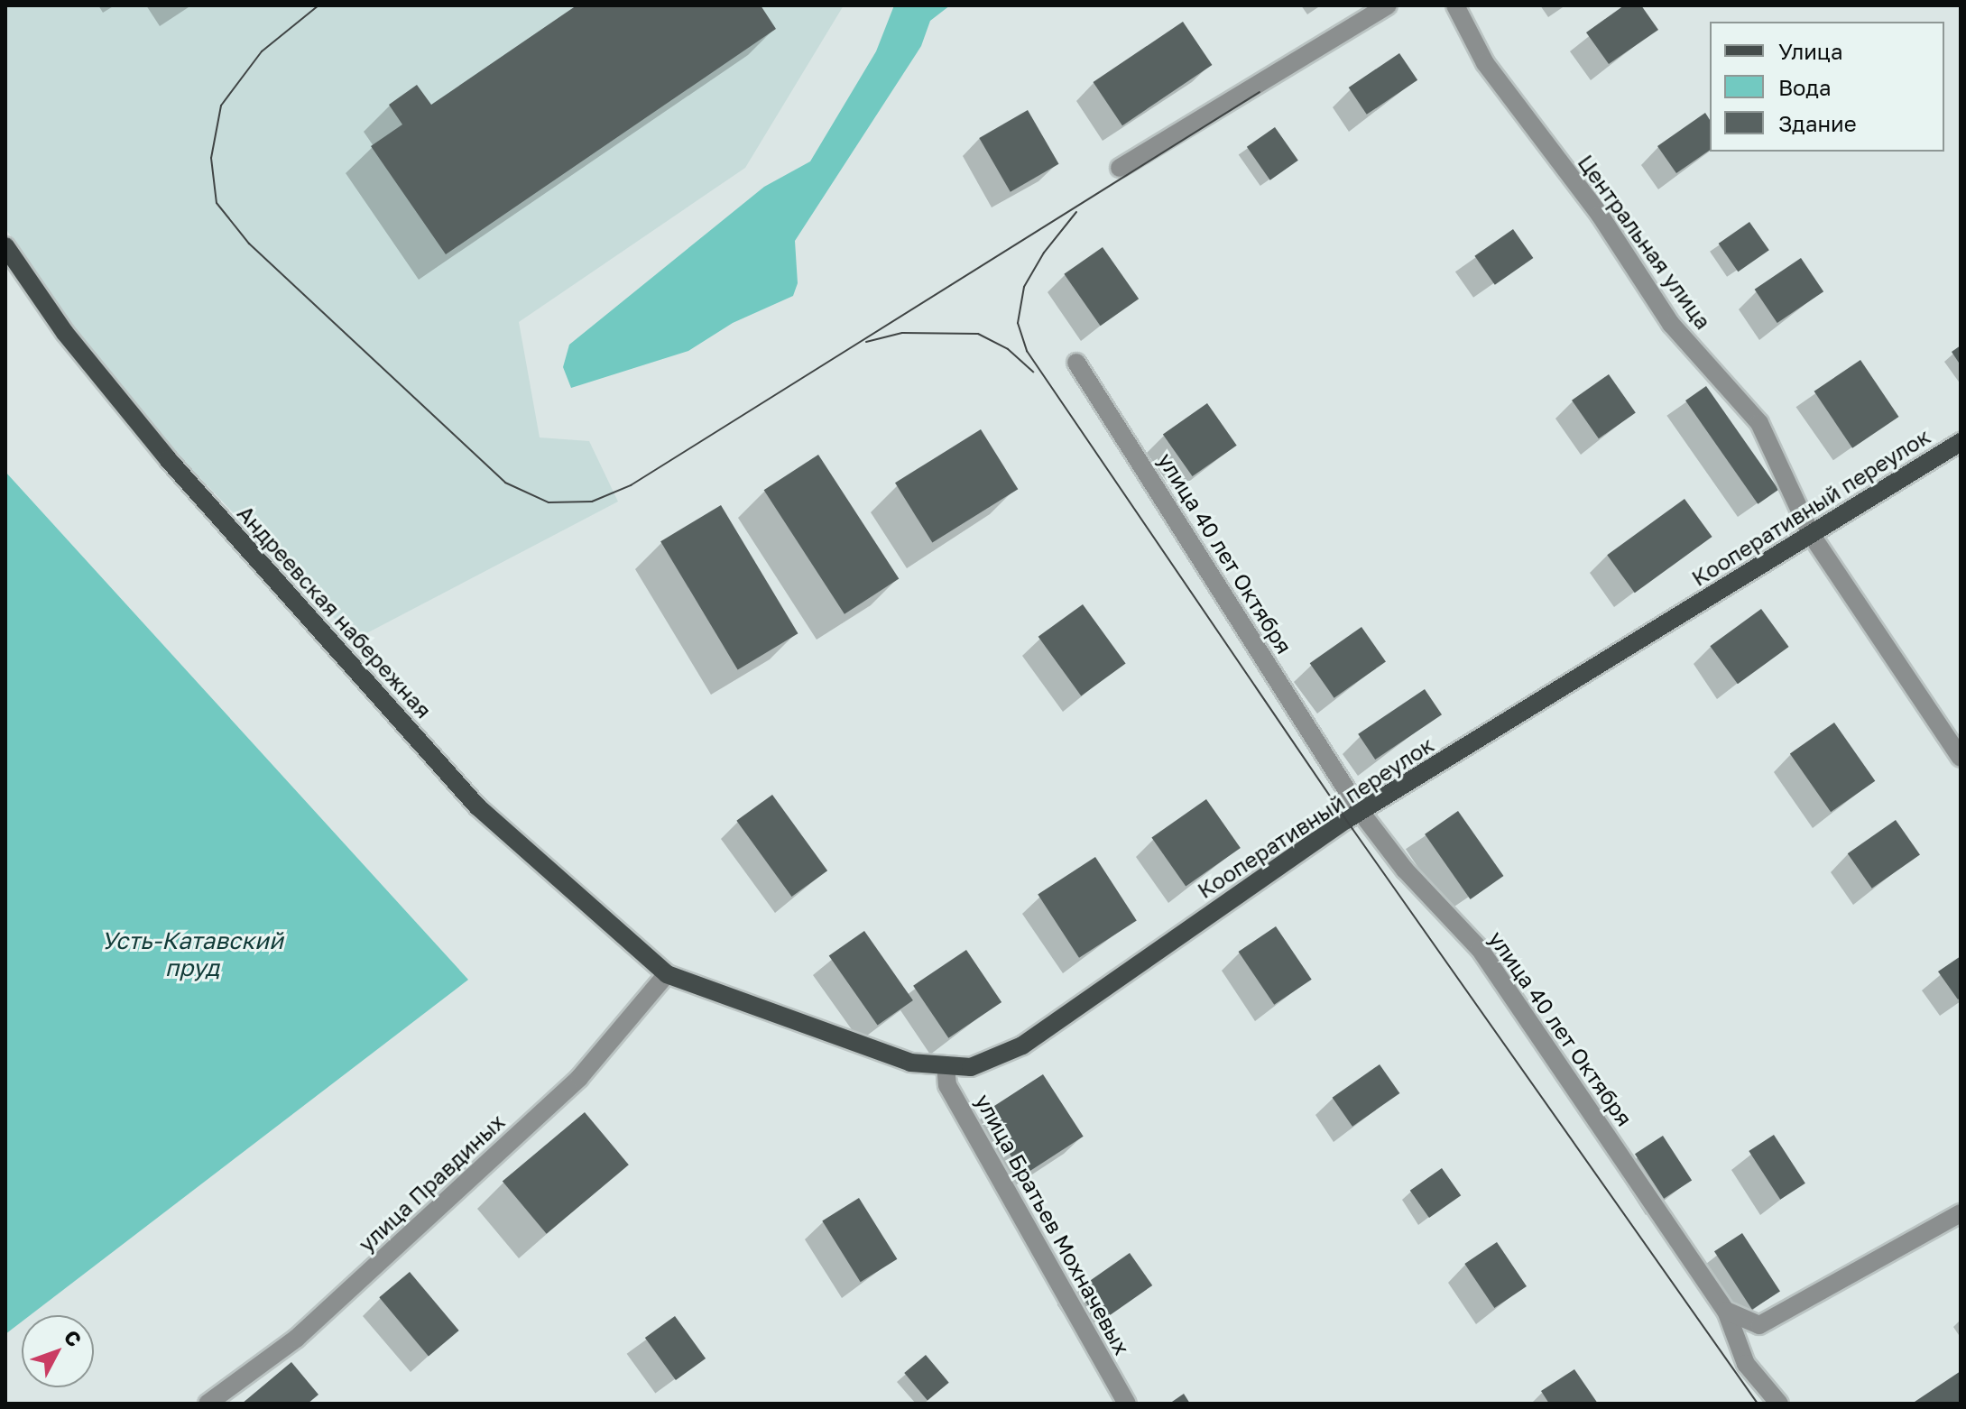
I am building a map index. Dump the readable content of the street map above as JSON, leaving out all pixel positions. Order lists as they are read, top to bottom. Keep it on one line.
{"streets":{"main road":["Кооперативный переулок","Андреевская набережная"],"street":["Центральная улица","улица 40 лет Октября","улица Правдиных","улица Братьев Мохначевых"]},"crossings":[["Центральная улица","Кооперативный переулок"],["Кооперативный переулок","улица 40 лет Октября"],["Кооперативный переулок","Андреевская набережная"],["Кооперативный переулок","улица Правдиных"],["Кооперативный переулок","улица Братьев Мохначевых"],["Андреевская набережная","улица Правдиных"]],"water":["Усть-Катавский пруд"],"legend":["Улица","Вода","Здание"],"north":"top right"}
